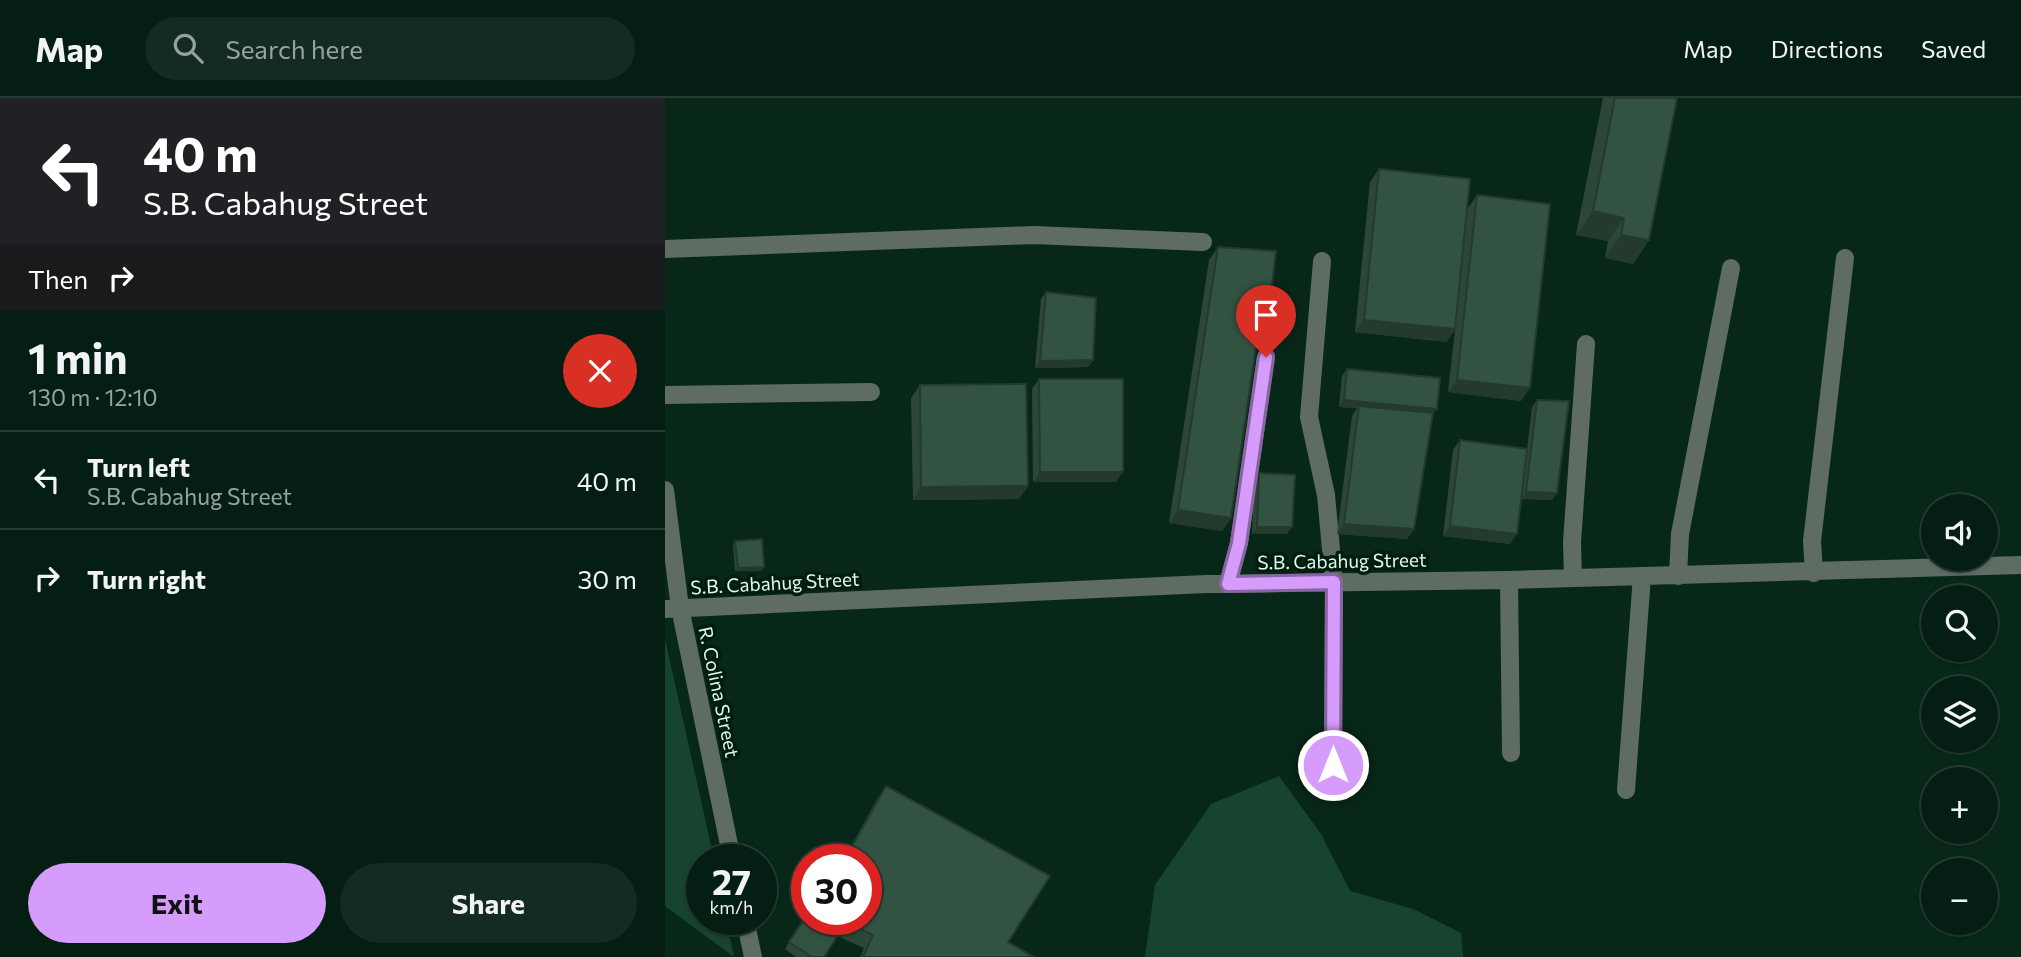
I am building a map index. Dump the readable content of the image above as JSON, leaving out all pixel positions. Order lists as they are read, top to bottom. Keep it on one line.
{"streets":{"street":["S.B. Cabahug Street","R. Colina Street"]},"crossings":[["S.B. Cabahug Street","R. Colina Street"]],"page":{"header":"Map","search":"Search here","nav":["Map","Directions","Saved"],"turn":["40 m","S.B. Cabahug Street"],"then":"Then","heading":["1 min","130 m · 12:10"],"list":[{"name":"Turn left","note":"S.B. Cabahug Street","value":"40 m"},{"name":"Turn right","value":"30 m"}],"map_buttons":["+","−"],"speed":"27 km/h","limit":"30","buttons":["Exit","Share"]}}
